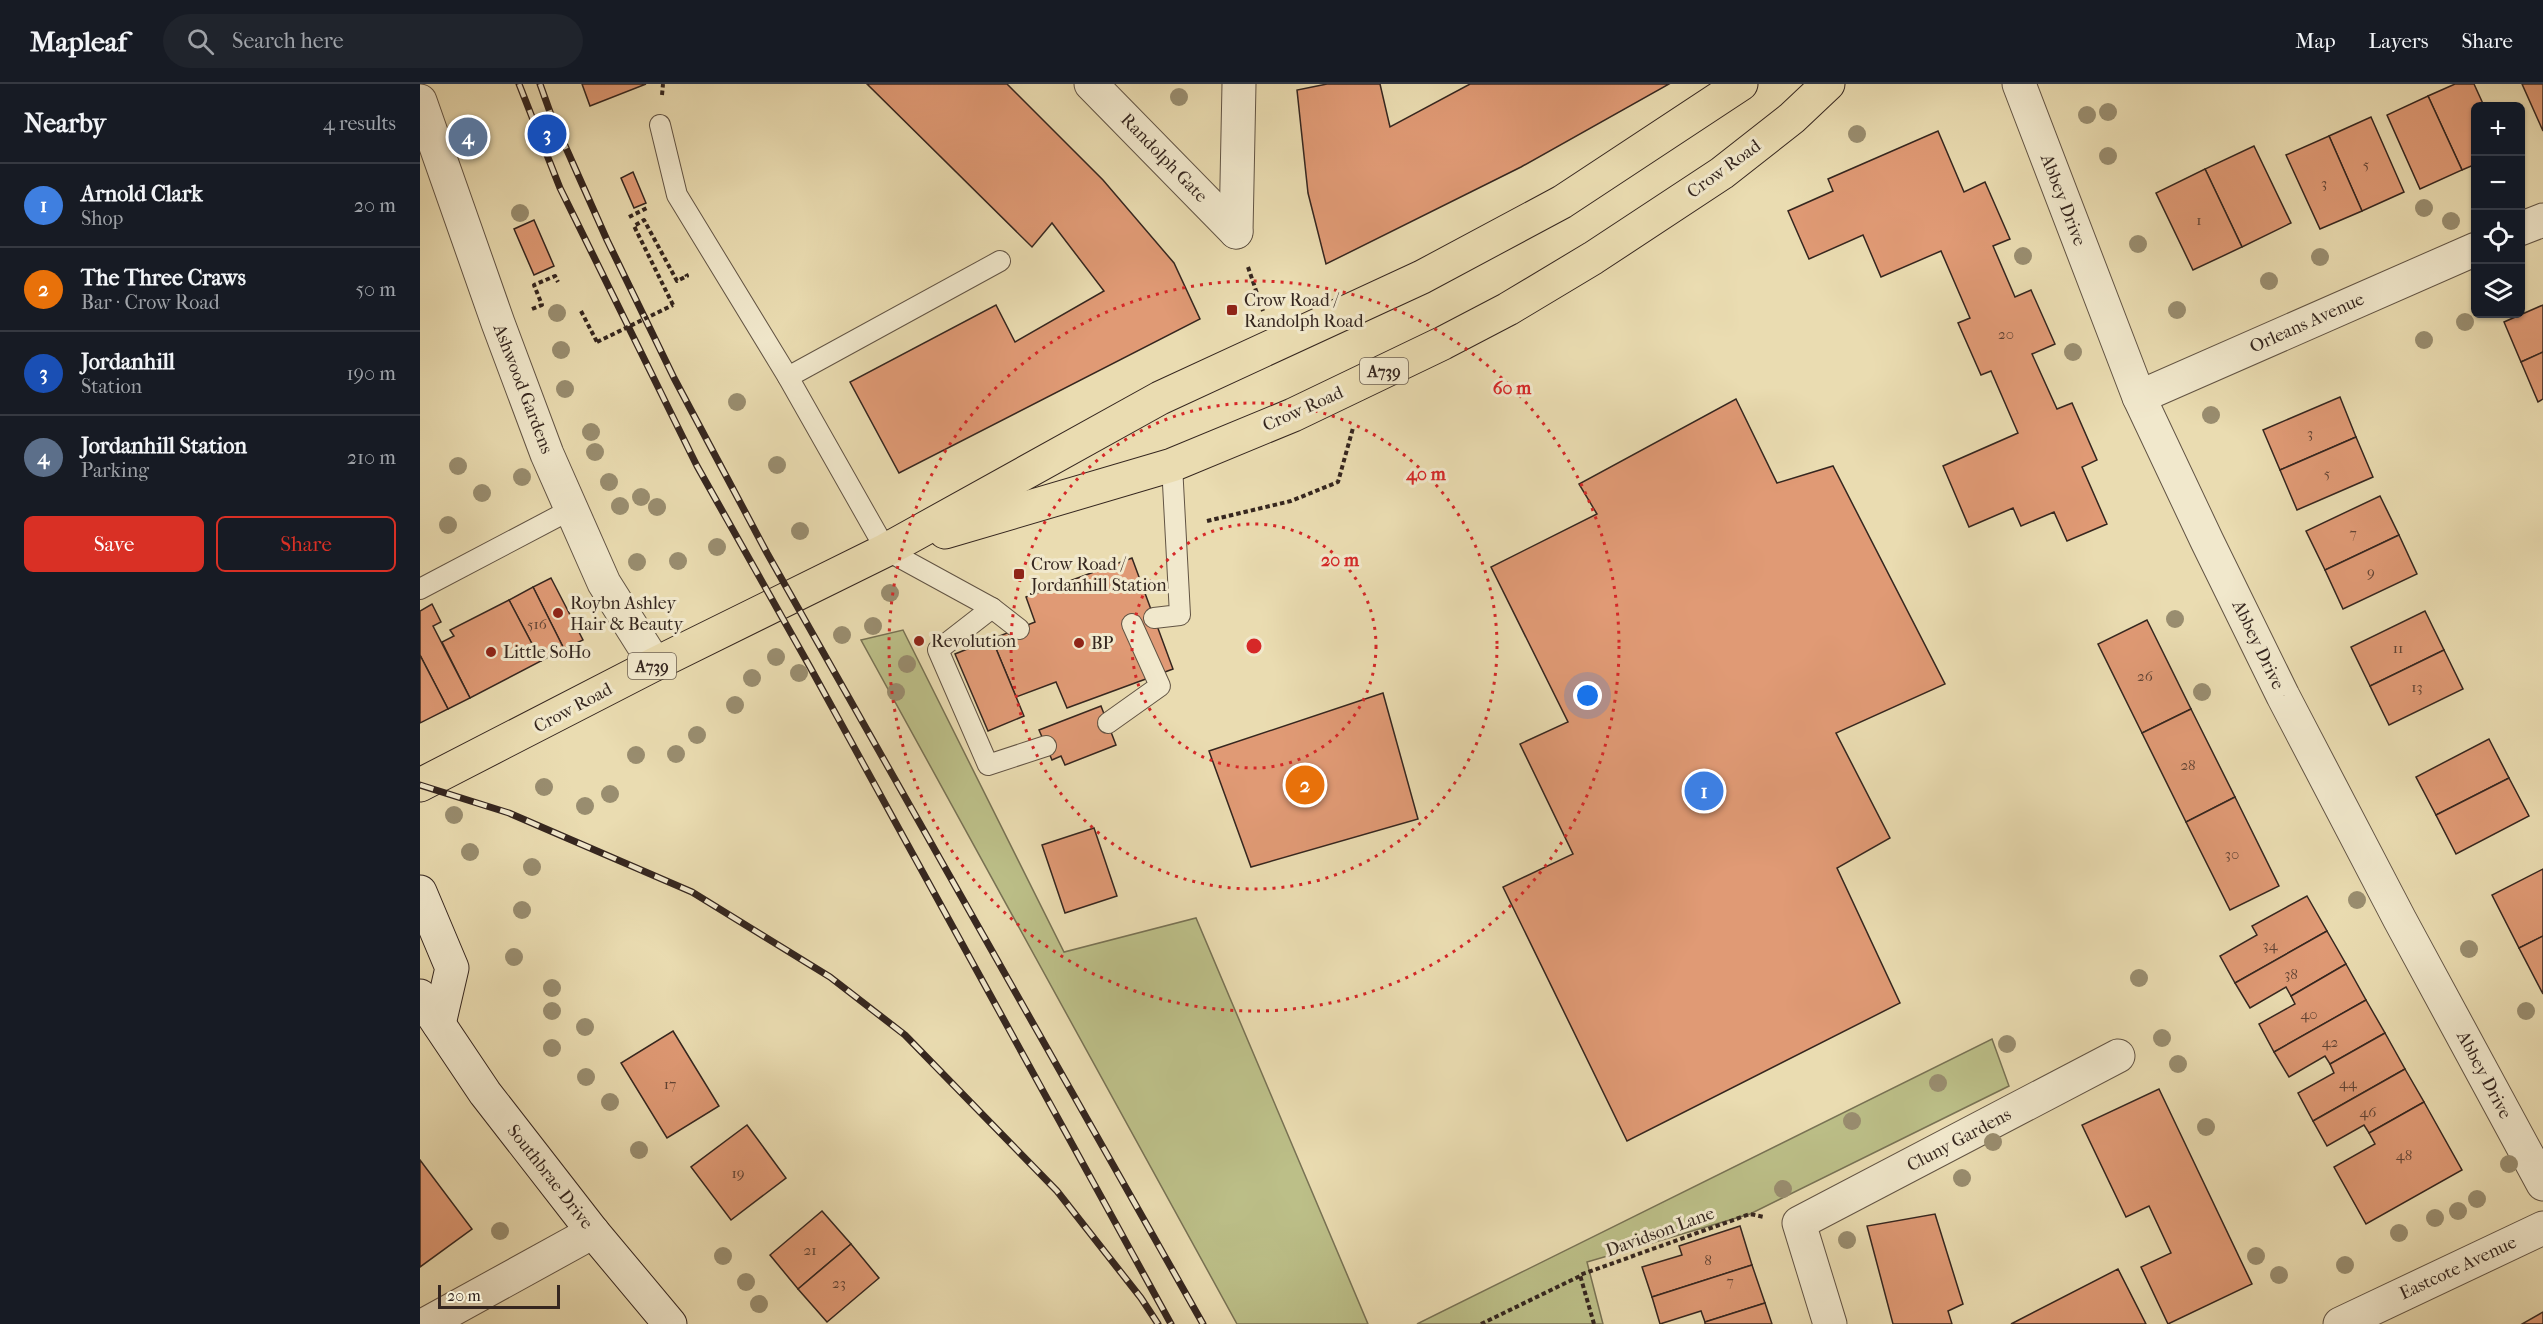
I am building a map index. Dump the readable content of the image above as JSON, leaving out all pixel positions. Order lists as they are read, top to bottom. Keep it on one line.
{"streets":{"main road":["Crow Road","A739"],"street":["Randolph Gate","Abbey Drive","Orleans Avenue","Ashwood Gardens","Cluny Gardens","Southbrae Drive","Eastcote Avenue"],"path":["Davidson Lane"]},"crossings":[["Crow Road","Ashwood Gardens"],["Abbey Drive","Orleans Avenue"],["Cluny Gardens","Davidson Lane"]],"places":{"transit":["Crow Road / Randolph Road","Crow Road / Jordanhill Station"],"other":["Roybn Ashley Hair & Beauty","Revolution","BP","Little SoHo"]},"house_numbers":["5","3","1","20","3","5","7","9","516","11","26","13","28","30","34","38","40","42","44","17","46","48","19","21","8","7","23"],"scale_bar":"20 m","page":{"header":"Mapleaf","search":"Search here","nav":["Map","Layers","Share"],"heading":["Nearby","4 results"],"map_buttons":["+","−"],"pins":["3","4","2","1"],"list":[{"mark":"1","name":"Arnold Clark","note":"Shop","value":"20 m"},{"mark":"2","name":"The Three Craws","note":"Bar · Crow Road","value":"50 m"},{"mark":"3","name":"Jordanhill","note":"Station","value":"190 m"},{"mark":"4","name":"Jordanhill Station","note":"Parking","value":"210 m"}],"buttons":["Save","Share"],"scale":"20 m"},"rings":["60 m","40 m","20 m"]}
